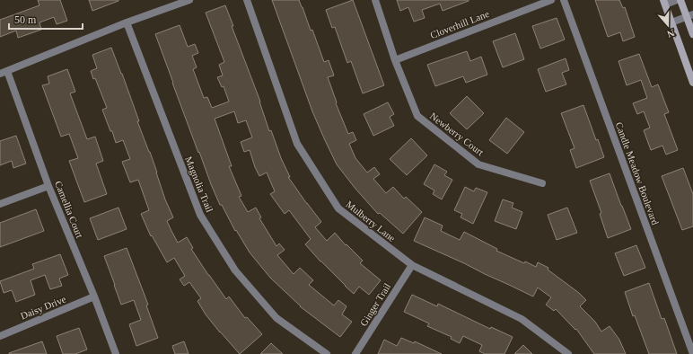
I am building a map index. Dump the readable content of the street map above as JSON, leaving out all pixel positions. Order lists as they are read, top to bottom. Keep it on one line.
{"streets":{"street":["Cloverhill Lane","Newberry Court","Candle Meadow Boulevard","Magnolia Trail","Camellia Court","Mulberry Lane","Ginger Trail","Daisy Drive"]},"crossings":[["Cloverhill Lane","Newberry Court"],["Camellia Court","Daisy Drive"],["Mulberry Lane","Ginger Trail"]],"scale_bar":"50 m","north":"bottom"}
